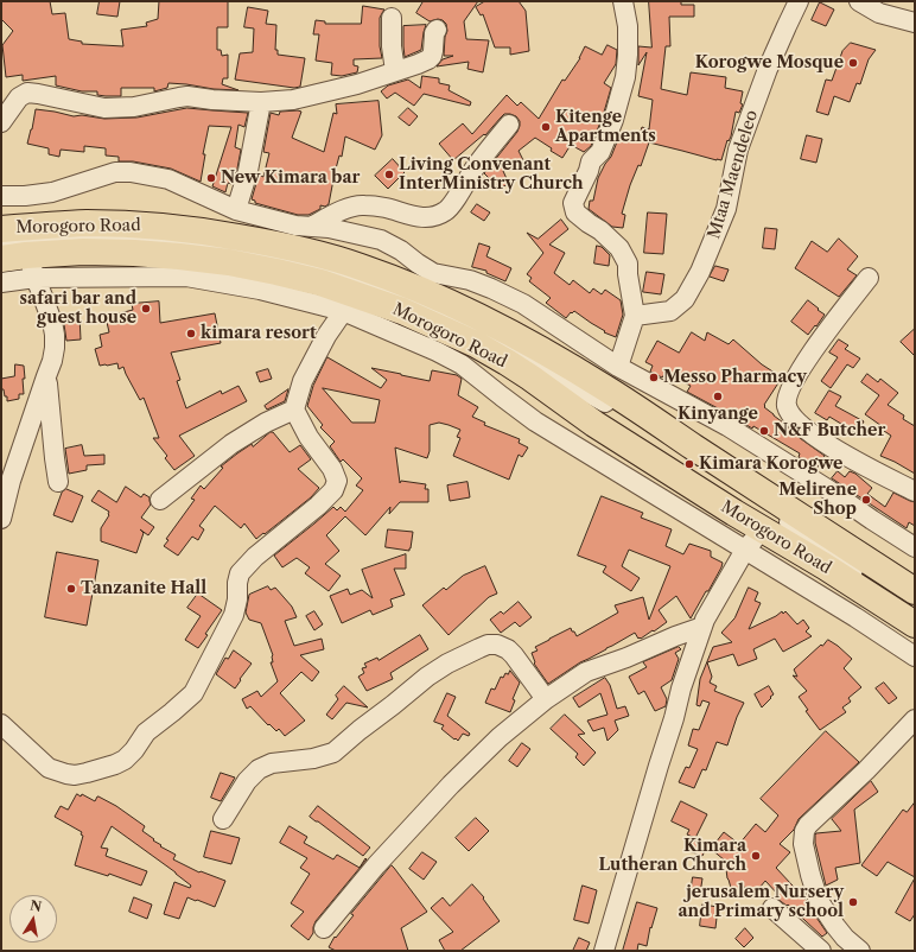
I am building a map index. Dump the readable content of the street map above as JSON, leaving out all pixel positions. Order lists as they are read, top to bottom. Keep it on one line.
{"streets":{"highway":["Morogoro Road"],"street":["Mtaa Maendeleo"]},"places":["Korogwe Mosque","Kitenge Apartments","Living Convenant InterMinistry Church","New Kimara bar","safari bar and guest house","kimara resort","Messo Pharmacy","Kinyange","N&F Butcher","Kimara Korogwe","Melirene Shop","Tanzanite Hall","Kimara Lutheran Church","jerusalem Nursery and Primary school"],"north":"top"}
